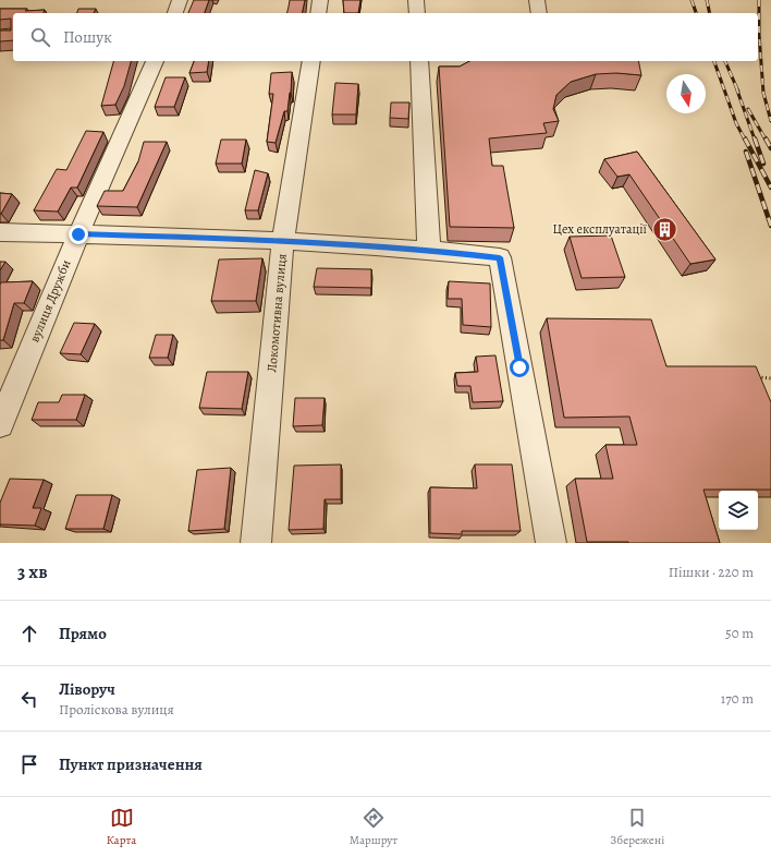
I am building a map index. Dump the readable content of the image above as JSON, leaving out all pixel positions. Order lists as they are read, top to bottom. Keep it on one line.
{"streets":{"street":["вулиця Дружби","Локомотивна вулиця"]},"places":{"building":["Цех експлуатації"]},"north":"bottom","page":{"search":"Пошук","heading":["3 хв","Пішки · 220 m"],"list":[["Прямо","50 m"],["Ліворуч","Проліскова вулиця","170 m"],"Пункт призначення"],"nav":["Карта","Маршрут","Збережені"]}}
